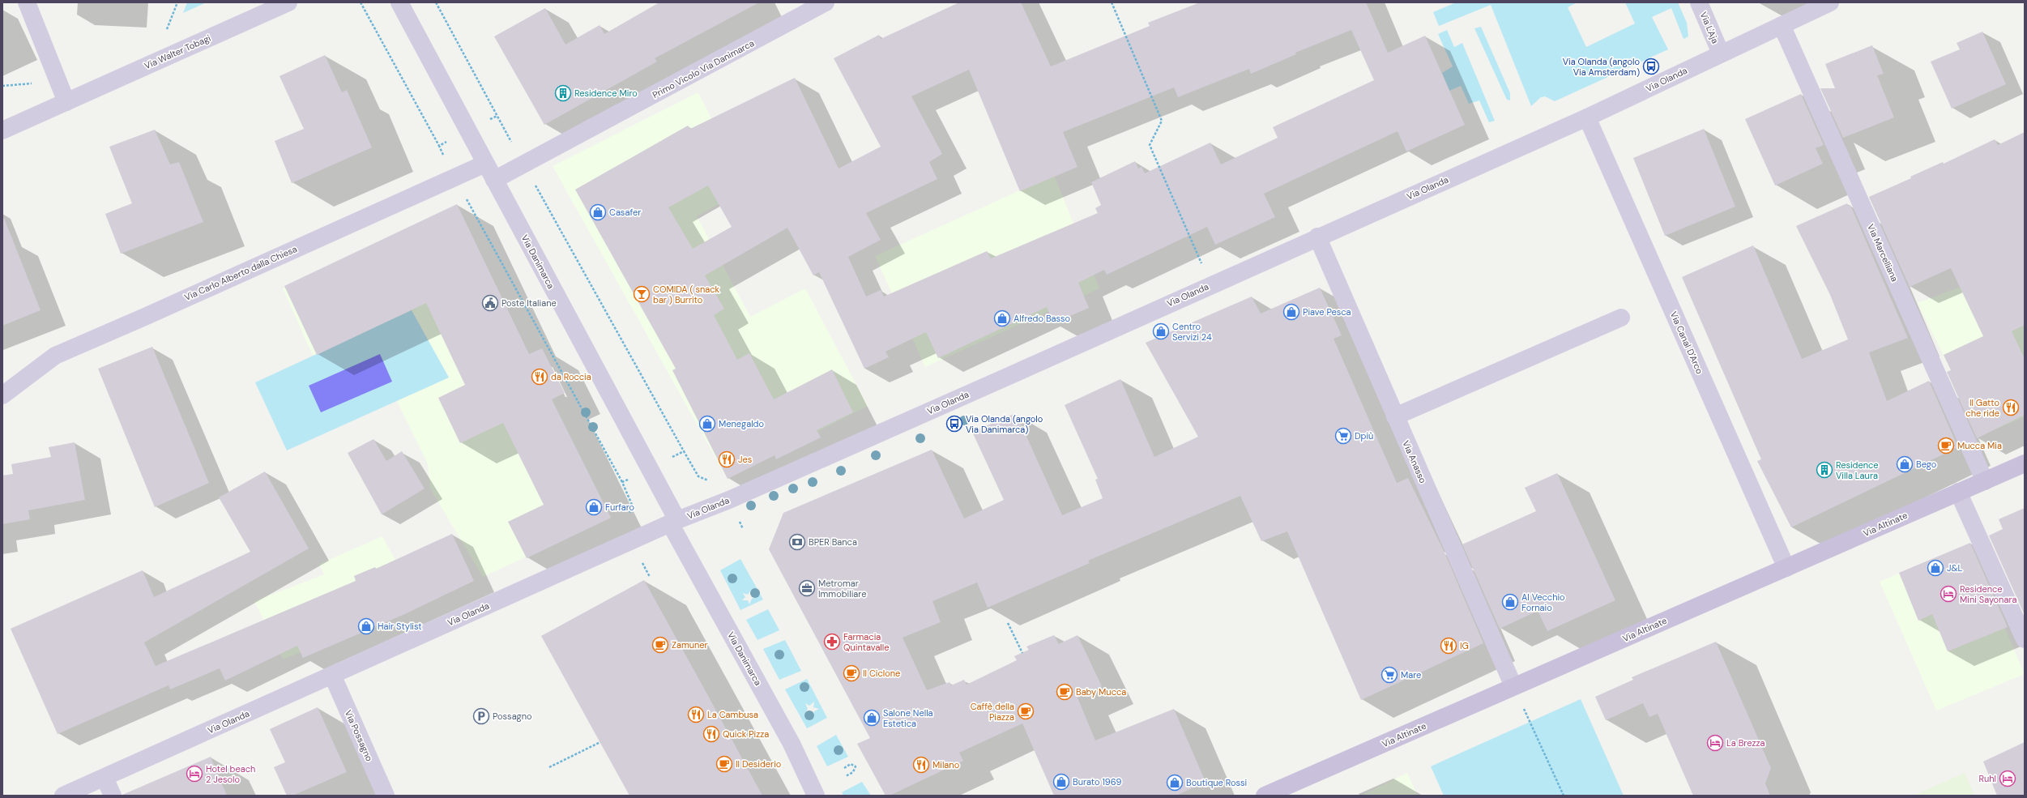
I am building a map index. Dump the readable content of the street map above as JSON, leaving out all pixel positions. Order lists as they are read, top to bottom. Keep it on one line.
{"streets":{"street":["Via L'Aja","Via Walter Tobagi","Primo Vicolo Via Danimarca","Via Olanda","Via Marcelliana","Via Danimarca","Via Carlo Alberto dalla Chiesa","Via Canal D'Arco","Via Anasso","Via Altinate","Via Possagno"]},"crossings":[["Via L'Aja","Via Olanda"],["Primo Vicolo Via Danimarca","Via Danimarca"],["Via Olanda","Via Marcelliana"],["Via Olanda","Via Danimarca"],["Via Olanda","Via Canal D'Arco"],["Via Olanda","Via Anasso"],["Via Olanda","Via Possagno"],["Via Marcelliana","Via Altinate"],["Via Danimarca","Via Carlo Alberto dalla Chiesa"],["Via Canal D'Arco","Via Altinate"],["Via Anasso","Via Altinate"]],"places":{"bus stop":["Via Olanda (angolo Via Amsterdam)","Via Olanda (angolo Via Danimarca)"],"building":["Residence Miro","Residence Villa Laura"],"shop":["Casafer","Piave Pesca","Alfredo Basso","Centro Servizi 24","Menegaldo","Bego","Furfaro","J&L","Al Vecchio Fornaio","Hair Stylist","Salone Nella Estetica","Burato 1969","Boutique Rossi"],"bar":["COMIDA ( snack bar ) Burrito"],"public building":["Poste Italiane"],"restaurant":["da Roccia","Il Gatto che ride","Jes","IG","La Cambusa","Quick Pizza","Milano"],"supermarket":["Dpiù","Mare"],"cafe":["Mucca Mia","Zamuner","Il Ciclone","Baby Mucca","Caffè della Piazza","Il Desiderio"],"bank":["BPER Banca"],"office":["Metromar Immobiliare"],"hotel":["Residence Mini Sayonara","La Brezza","Hotel beach 2 Jesolo","Ruhl"],"pharmacy":["Farmacia Quintavalle"],"parking":["Possagno"]}}
